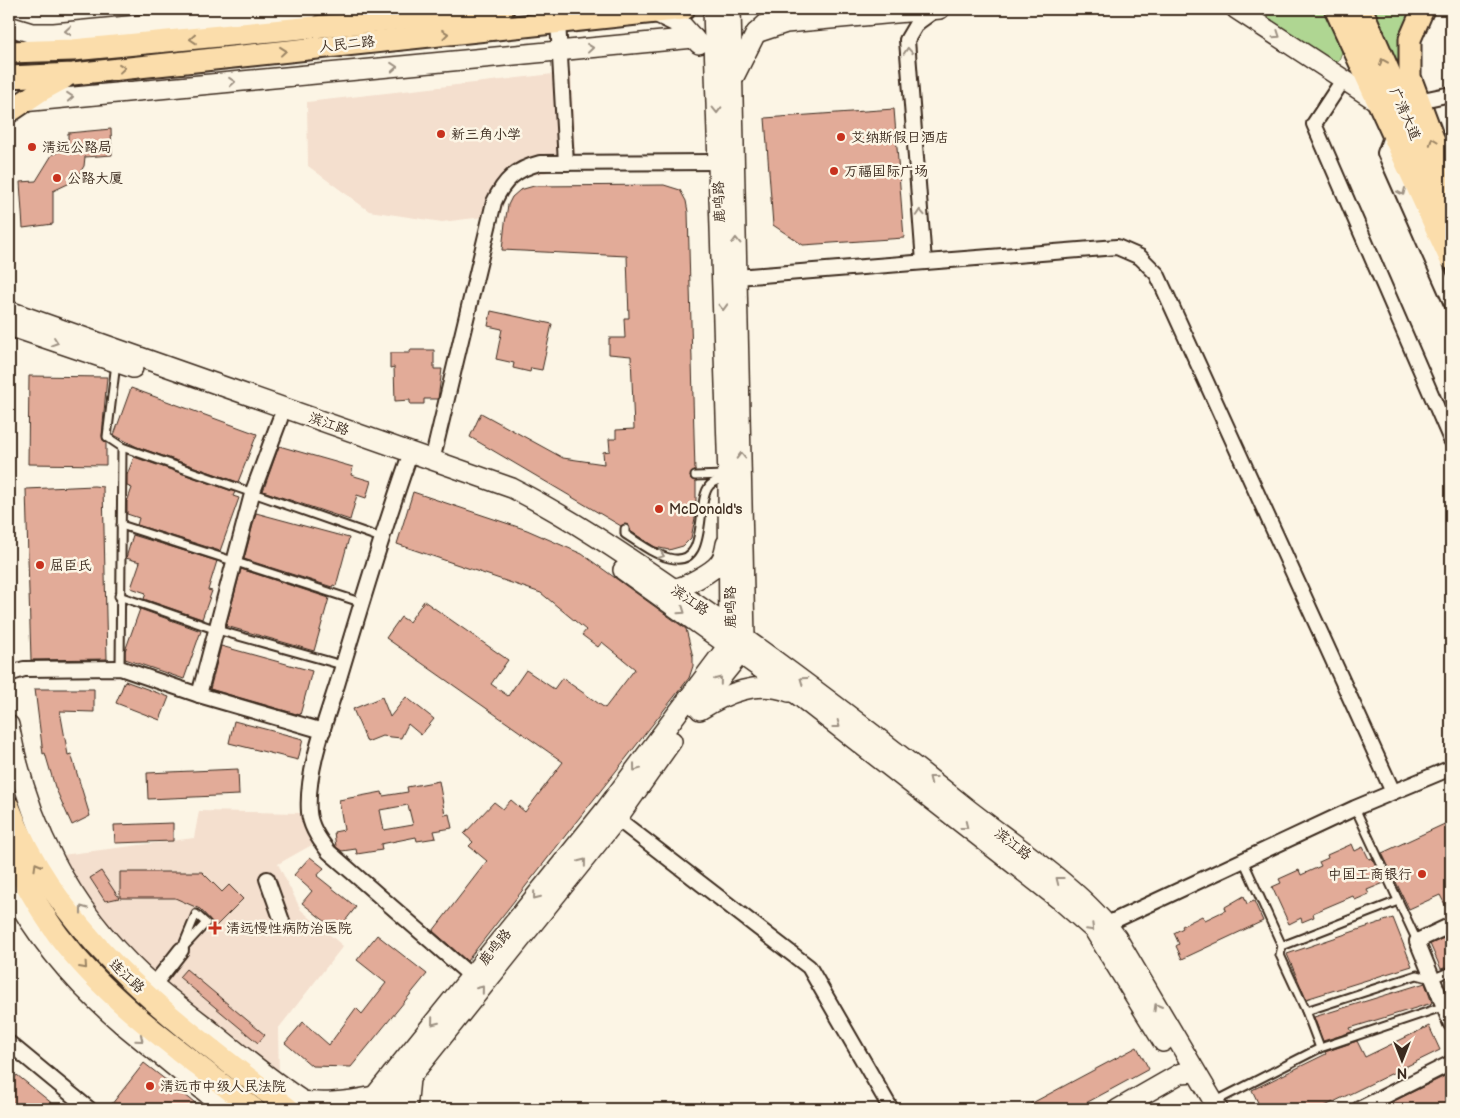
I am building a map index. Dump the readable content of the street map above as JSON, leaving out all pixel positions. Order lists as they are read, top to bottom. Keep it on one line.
{"streets":{"highway":["广清大道"],"main road":["人民二路","连江路"],"street":["鹿鸣路","滨江路"]},"crossings":[["鹿鸣路","滨江路"]],"places":{"other":["新三角小学","艾纳斯假日酒店","清远公路局","万福国际广场","公路大厦","McDonald's","屈臣氏","中国工商银行","清远市中级人民法院"],"health":["清远慢性病防治医院"]},"north":"bottom"}
